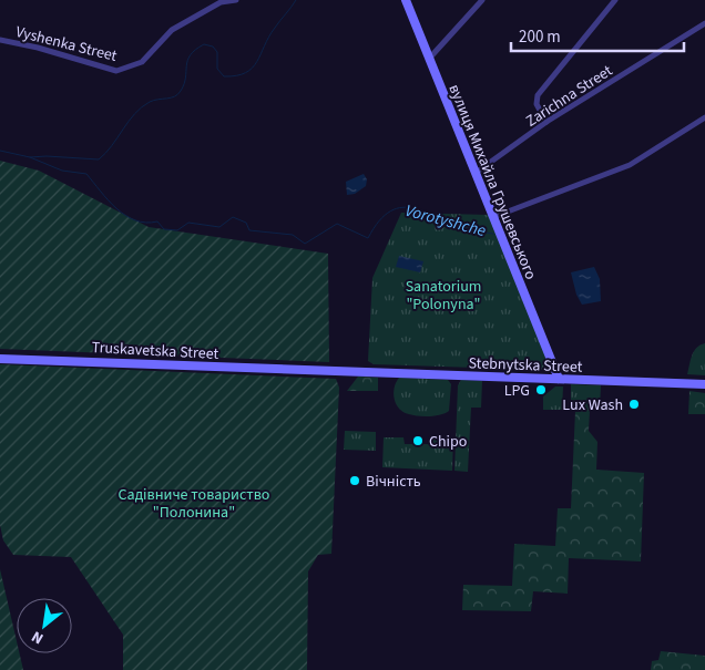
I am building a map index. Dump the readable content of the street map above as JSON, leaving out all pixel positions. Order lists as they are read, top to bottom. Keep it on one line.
{"streets":{"street":["Vyshenka Street","Zarichna Street","вулиця Михайла Грушевського","Truskavetska Street","Stebnytska Street"]},"crossings":[["Zarichna Street","вулиця Михайла Грушевського"],["вулиця Михайла Грушевського","Stebnytska Street"],["Truskavetska Street","Stebnytska Street"]],"water":["Vorotyshche"],"parks":["Sanatorium \"Polonyna\"","Садівниче товариство \"Полонина\""],"places":["LPG","Lux Wash","Chipo","Вічність"],"scale_bar":"200 m","north":"bottom left"}
